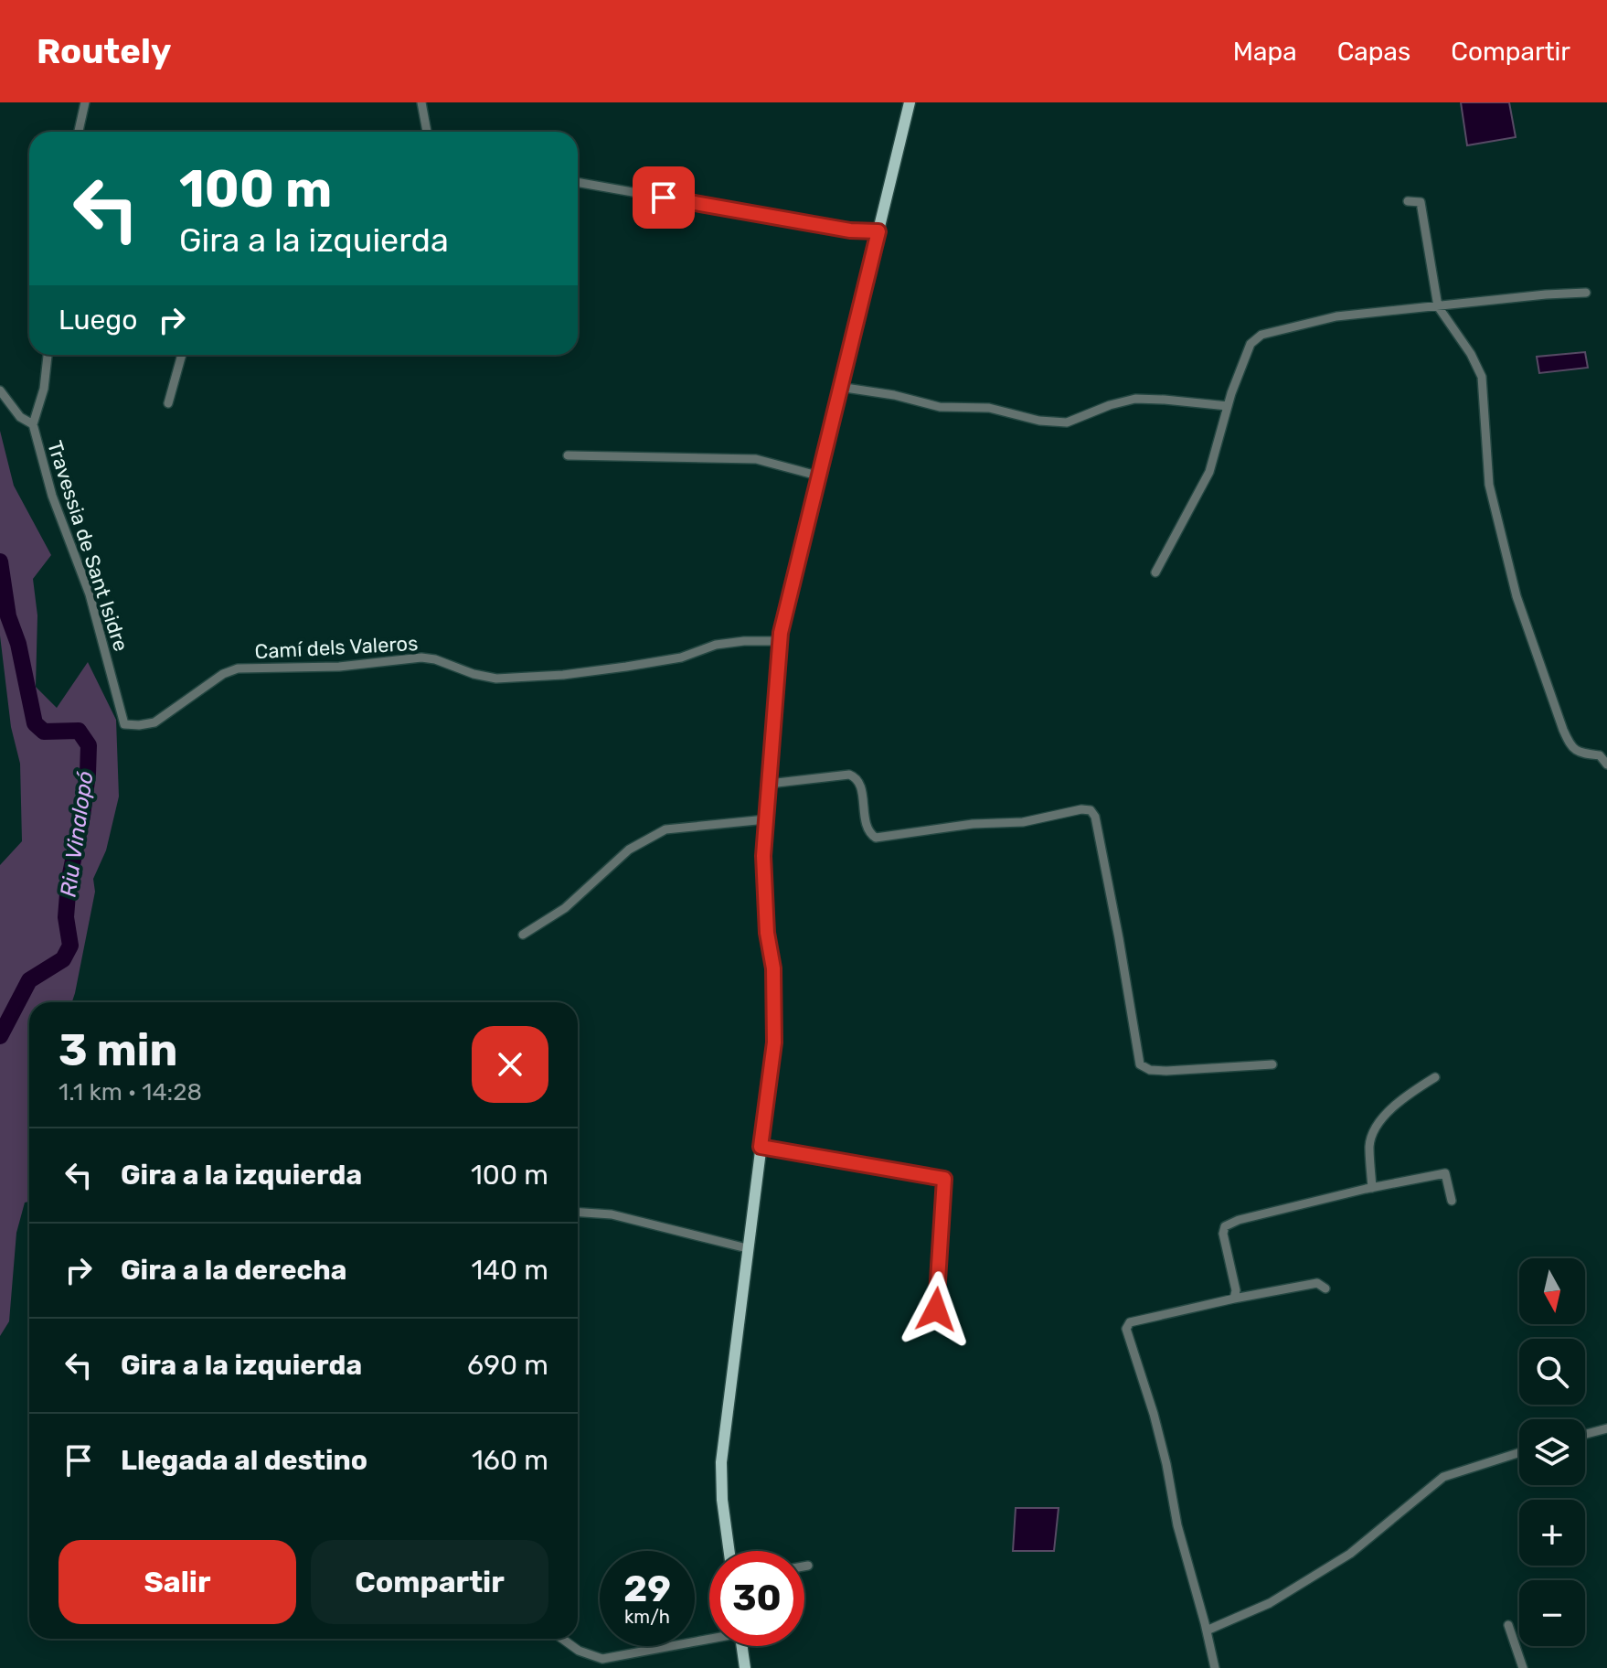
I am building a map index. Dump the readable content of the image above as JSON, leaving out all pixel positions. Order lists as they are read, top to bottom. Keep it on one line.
{"streets":{"street":["Travessia de Sant Isidre","Camí dels Valeros"]},"crossings":[["Travessia de Sant Isidre","Camí dels Valeros"]],"water":["Riu Vinalopó"],"north":"bottom","page":{"header":"Routely","nav":["Mapa","Capas","Compartir"],"turn":["100 m","Gira a la izquierda"],"then":"Luego","heading":["3 min","1.1 km · 14:28"],"list":[{"name":"Gira a la izquierda","value":"100 m"},{"name":"Gira a la derecha","value":"140 m"},{"name":"Gira a la izquierda","value":"690 m"},{"name":"Llegada al destino","value":"160 m"}],"map_buttons":["+","−"],"buttons":["Salir","Compartir"],"speed":"29 km/h","limit":"30"}}
